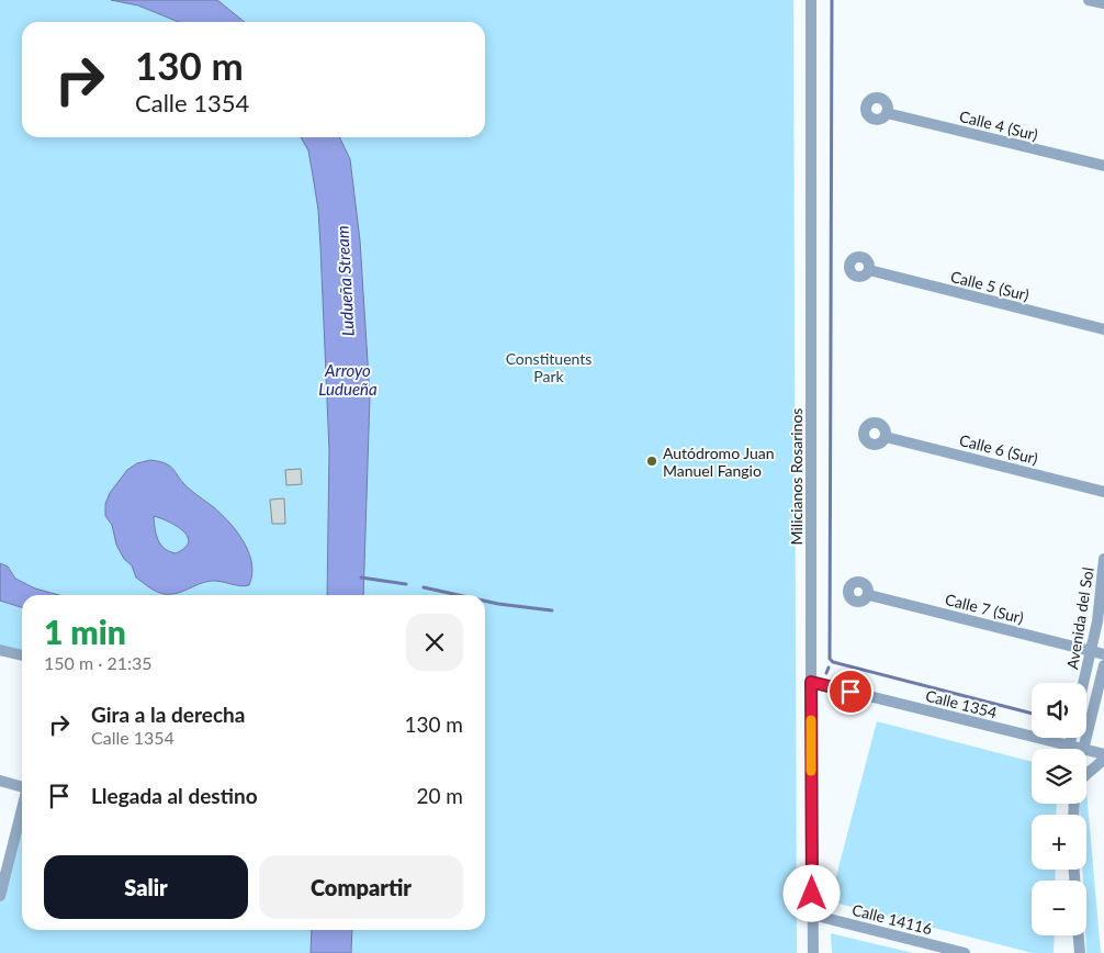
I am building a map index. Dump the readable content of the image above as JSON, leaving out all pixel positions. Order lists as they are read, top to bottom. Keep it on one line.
{"streets":{"street":["Calle 4 (Sur)","Calle 5 (Sur)","Calle 6 (Sur)","Milicianos Rosarinos","Calle 7 (Sur)","Avenida del Sol","Calle 1354","Calle 14116"]},"crossings":[["Milicianos Rosarinos","Calle 1354"],["Milicianos Rosarinos","Calle 14116"],["Calle 7 (Sur)","Avenida del Sol"]],"water":["Ludueña Stream","Arroyo Ludueña"],"parks":["Constituents Park"],"places":["Autódromo Juan Manuel Fangio"],"page":{"turn":["130 m","Calle 1354"],"heading":["1 min","150 m · 21:35"],"map_buttons":["+","−"],"list":[{"name":"Gira a la derecha","note":"Calle 1354","value":"130 m"},{"name":"Llegada al destino","value":"20 m"}],"buttons":["Salir","Compartir"]}}
